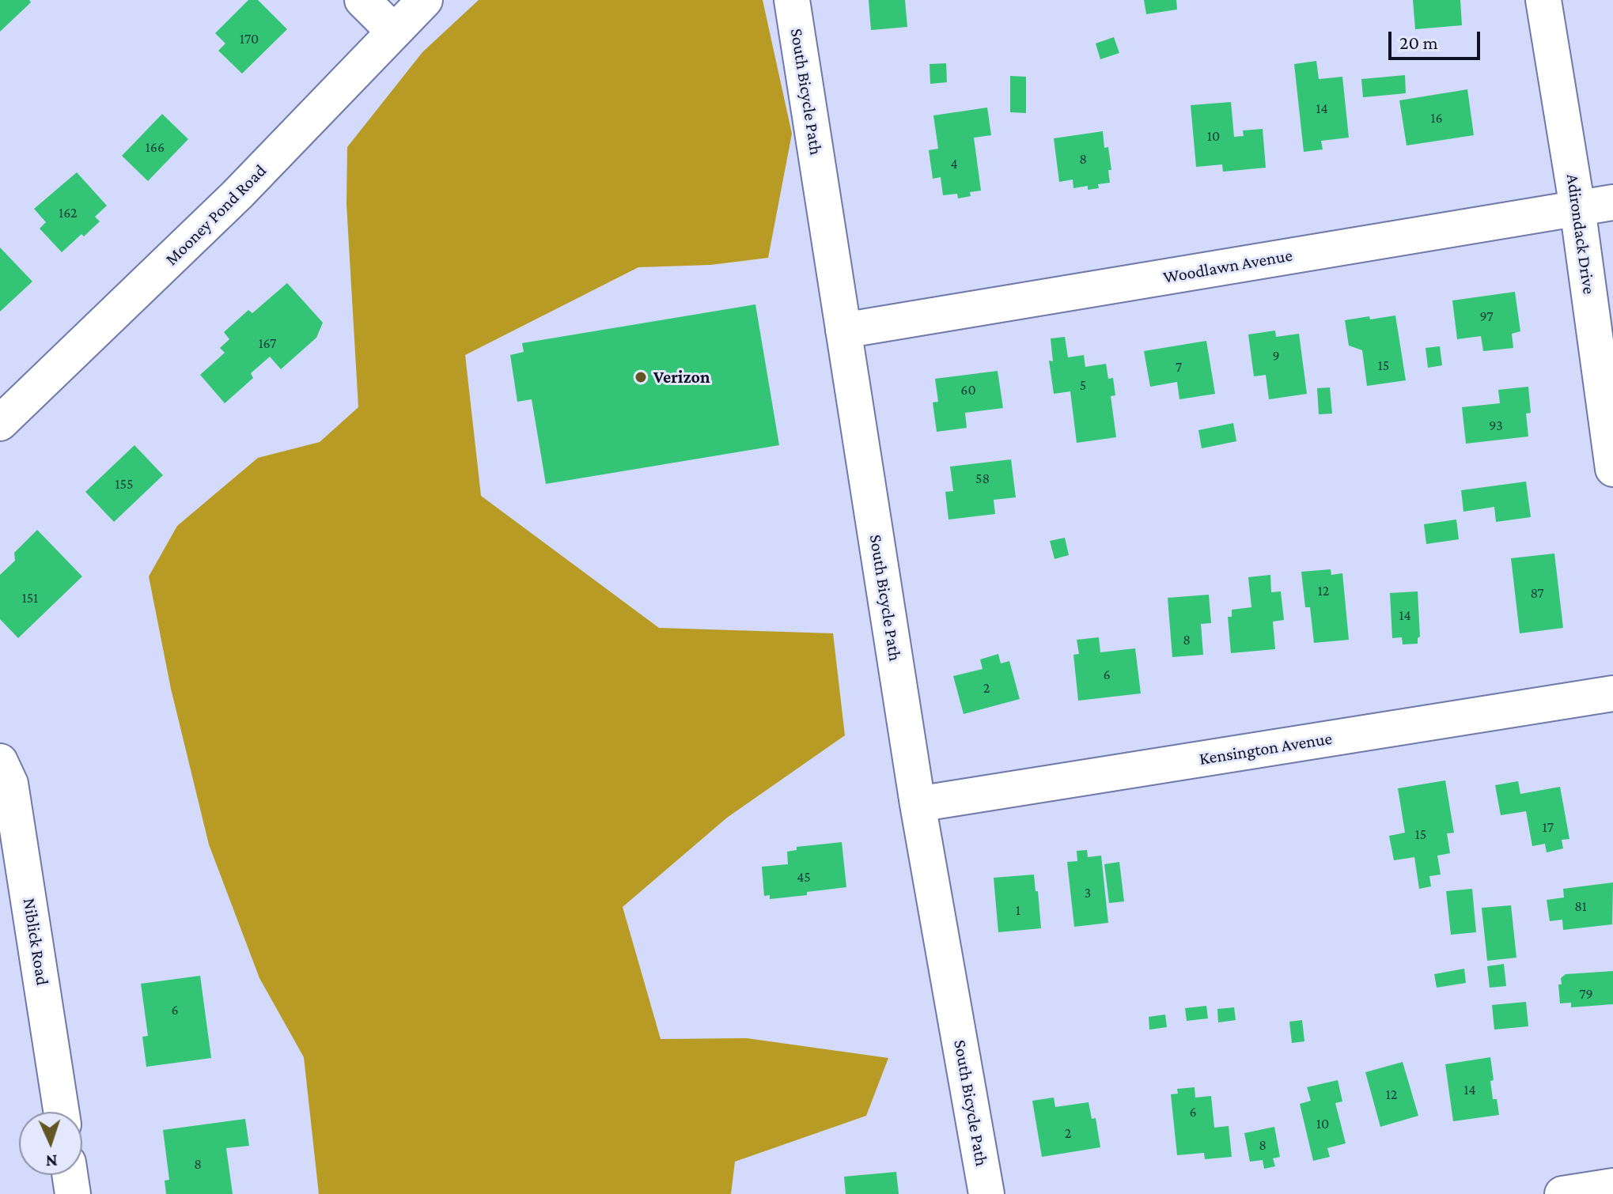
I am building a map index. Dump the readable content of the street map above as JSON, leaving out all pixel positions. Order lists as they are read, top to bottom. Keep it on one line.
{"streets":{"street":["South Bicycle Path","Mooney Pond Road","Adirondack Drive","Woodlawn Avenue","Kensington Avenue","Niblick Road"]},"crossings":[["South Bicycle Path","Woodlawn Avenue"],["South Bicycle Path","Kensington Avenue"],["Adirondack Drive","Woodlawn Avenue"]],"places":["Verizon"],"house_numbers":["170","14","16","10","166","8","4","162","97","167","9","15","7","5","60","93","58","155","12","87","151","14","8","6","2","17","15","45","3","81","1","79","6","14","12","6","10","2","8","8"],"scale_bar":"20 m","north":"bottom"}
